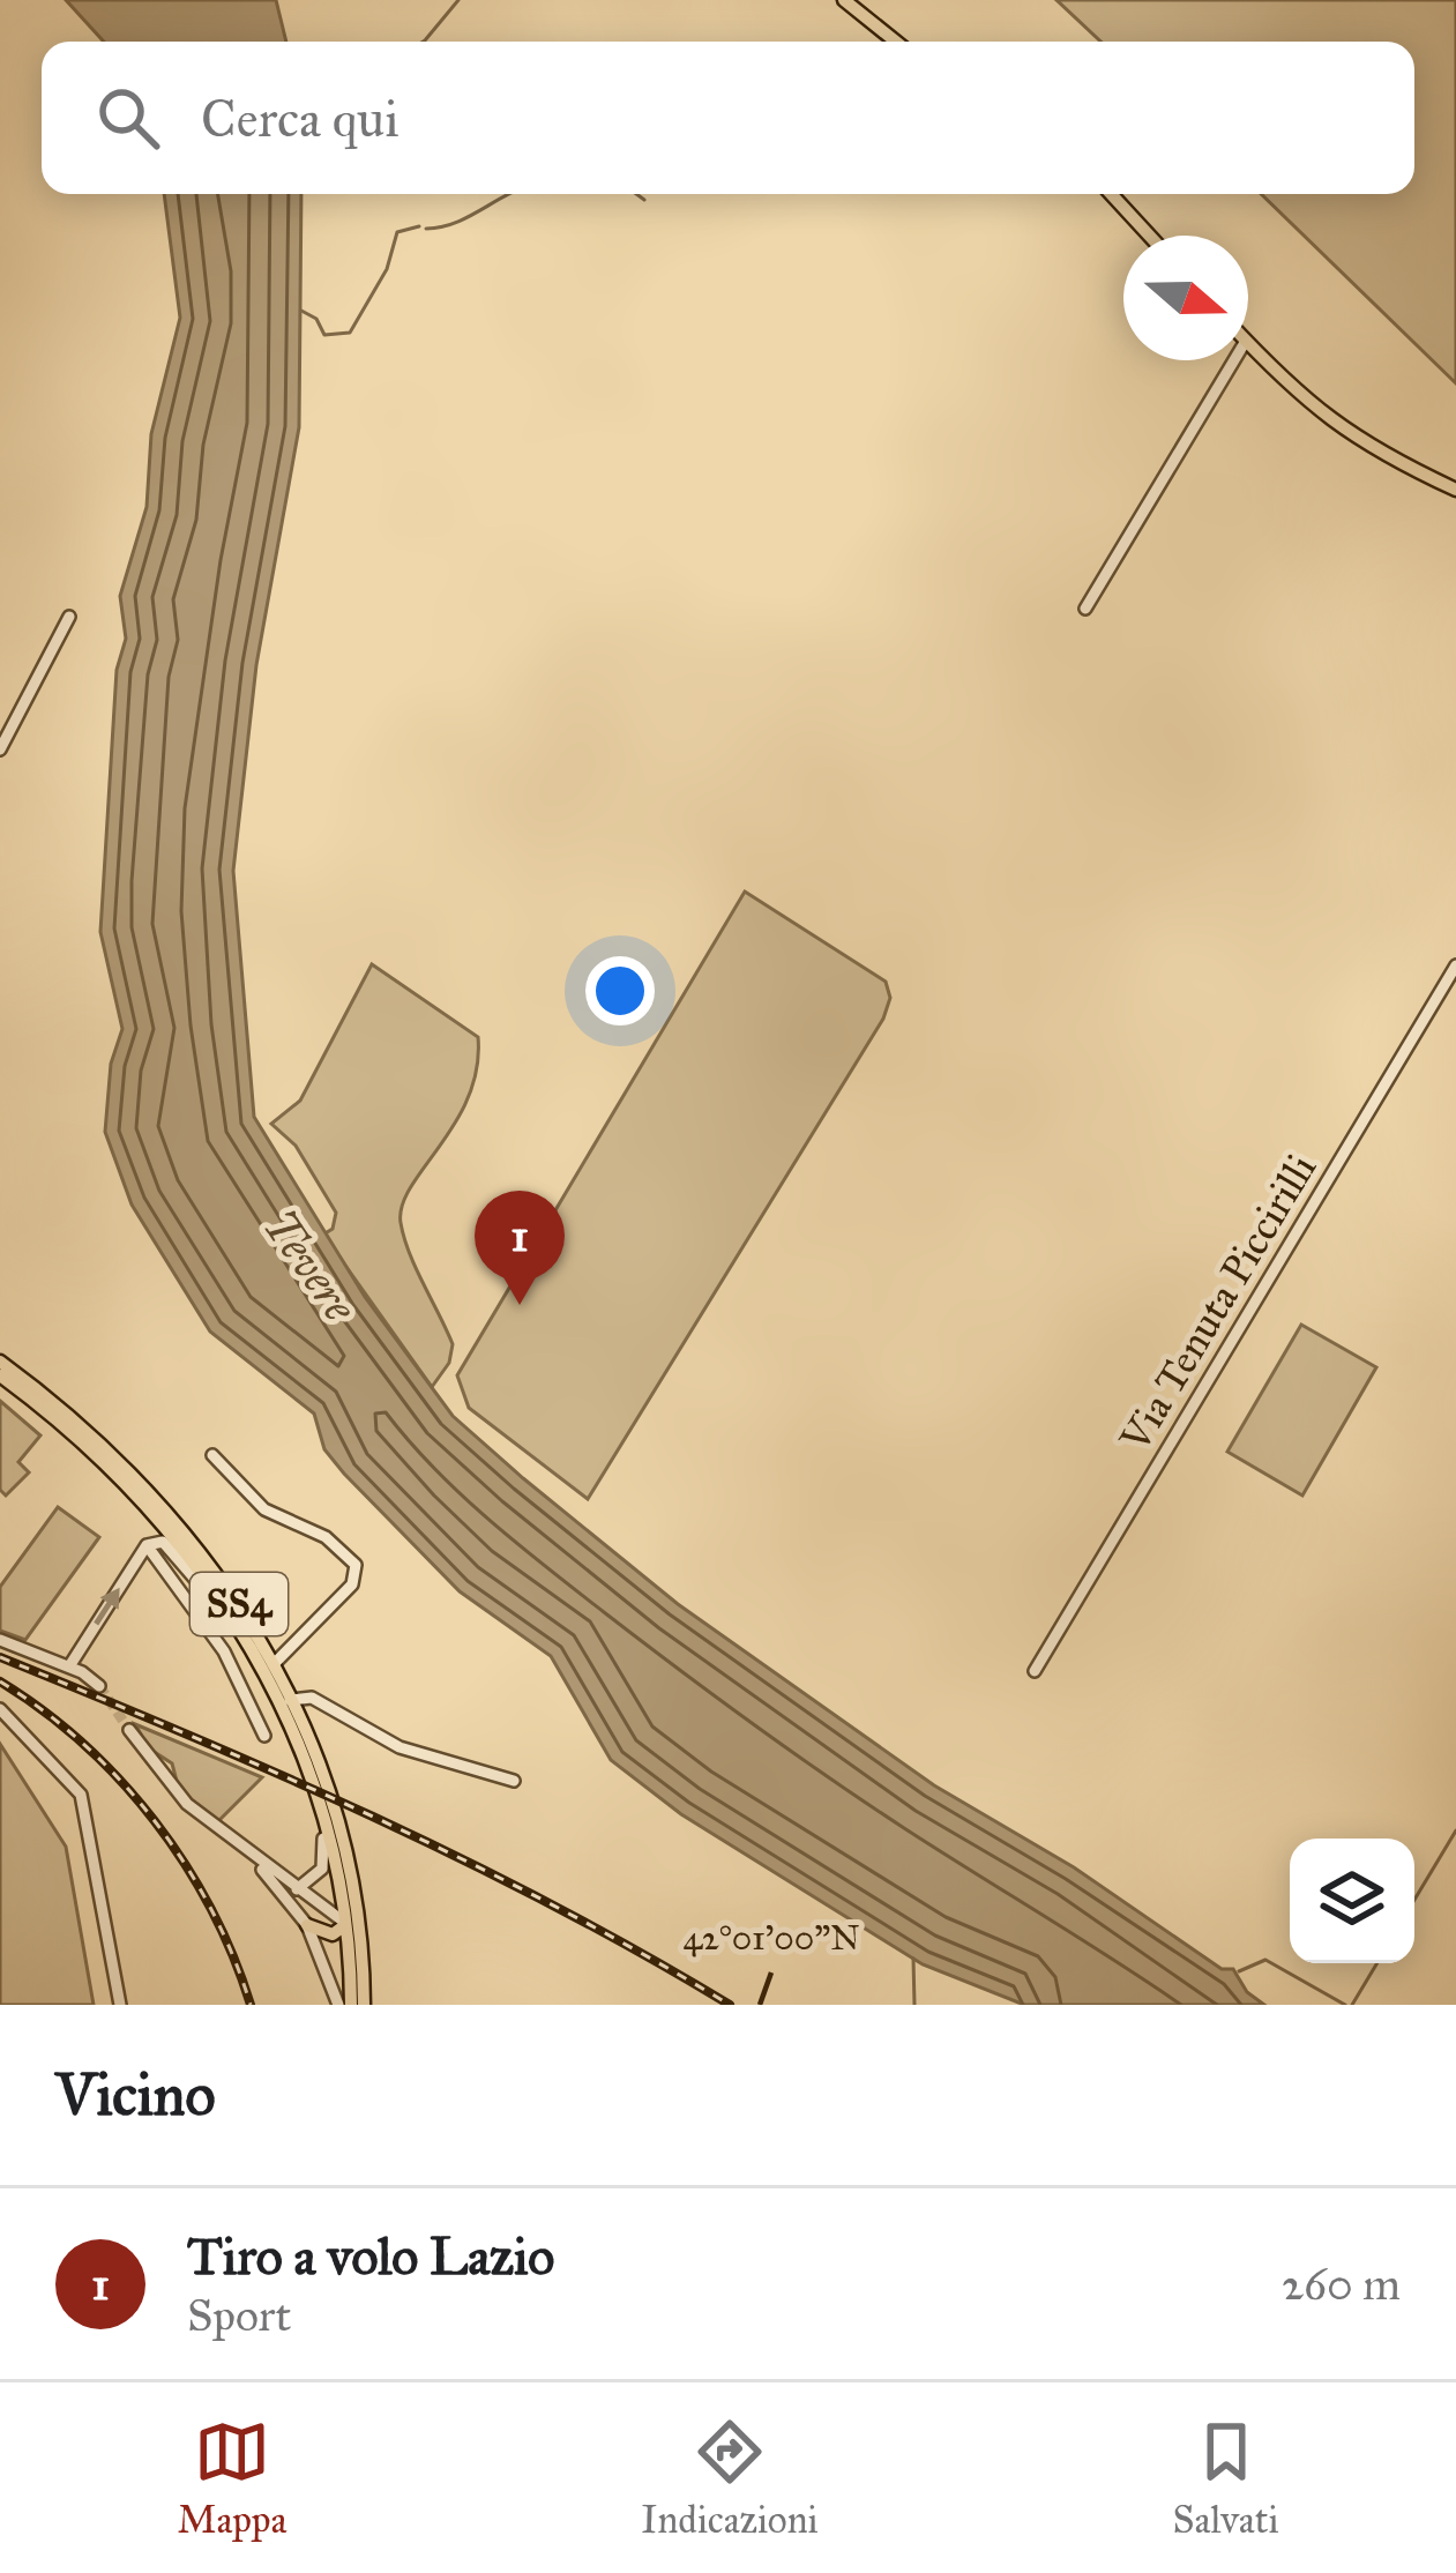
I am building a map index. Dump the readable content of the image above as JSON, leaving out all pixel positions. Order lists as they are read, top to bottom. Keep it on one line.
{"streets":{"main road":["SS4"],"street":["Via Tenuta Piccirilli"]},"water":["Tevere"],"north":"right","page":{"search":"Cerca qui","pins":"1","heading":"Vicino","list":[{"mark":"1","name":"Tiro a volo Lazio","note":"Sport","value":"260 m"}],"nav":["Mappa","Indicazioni","Salvati"]},"coordinates":["42°01'00\"N"]}
